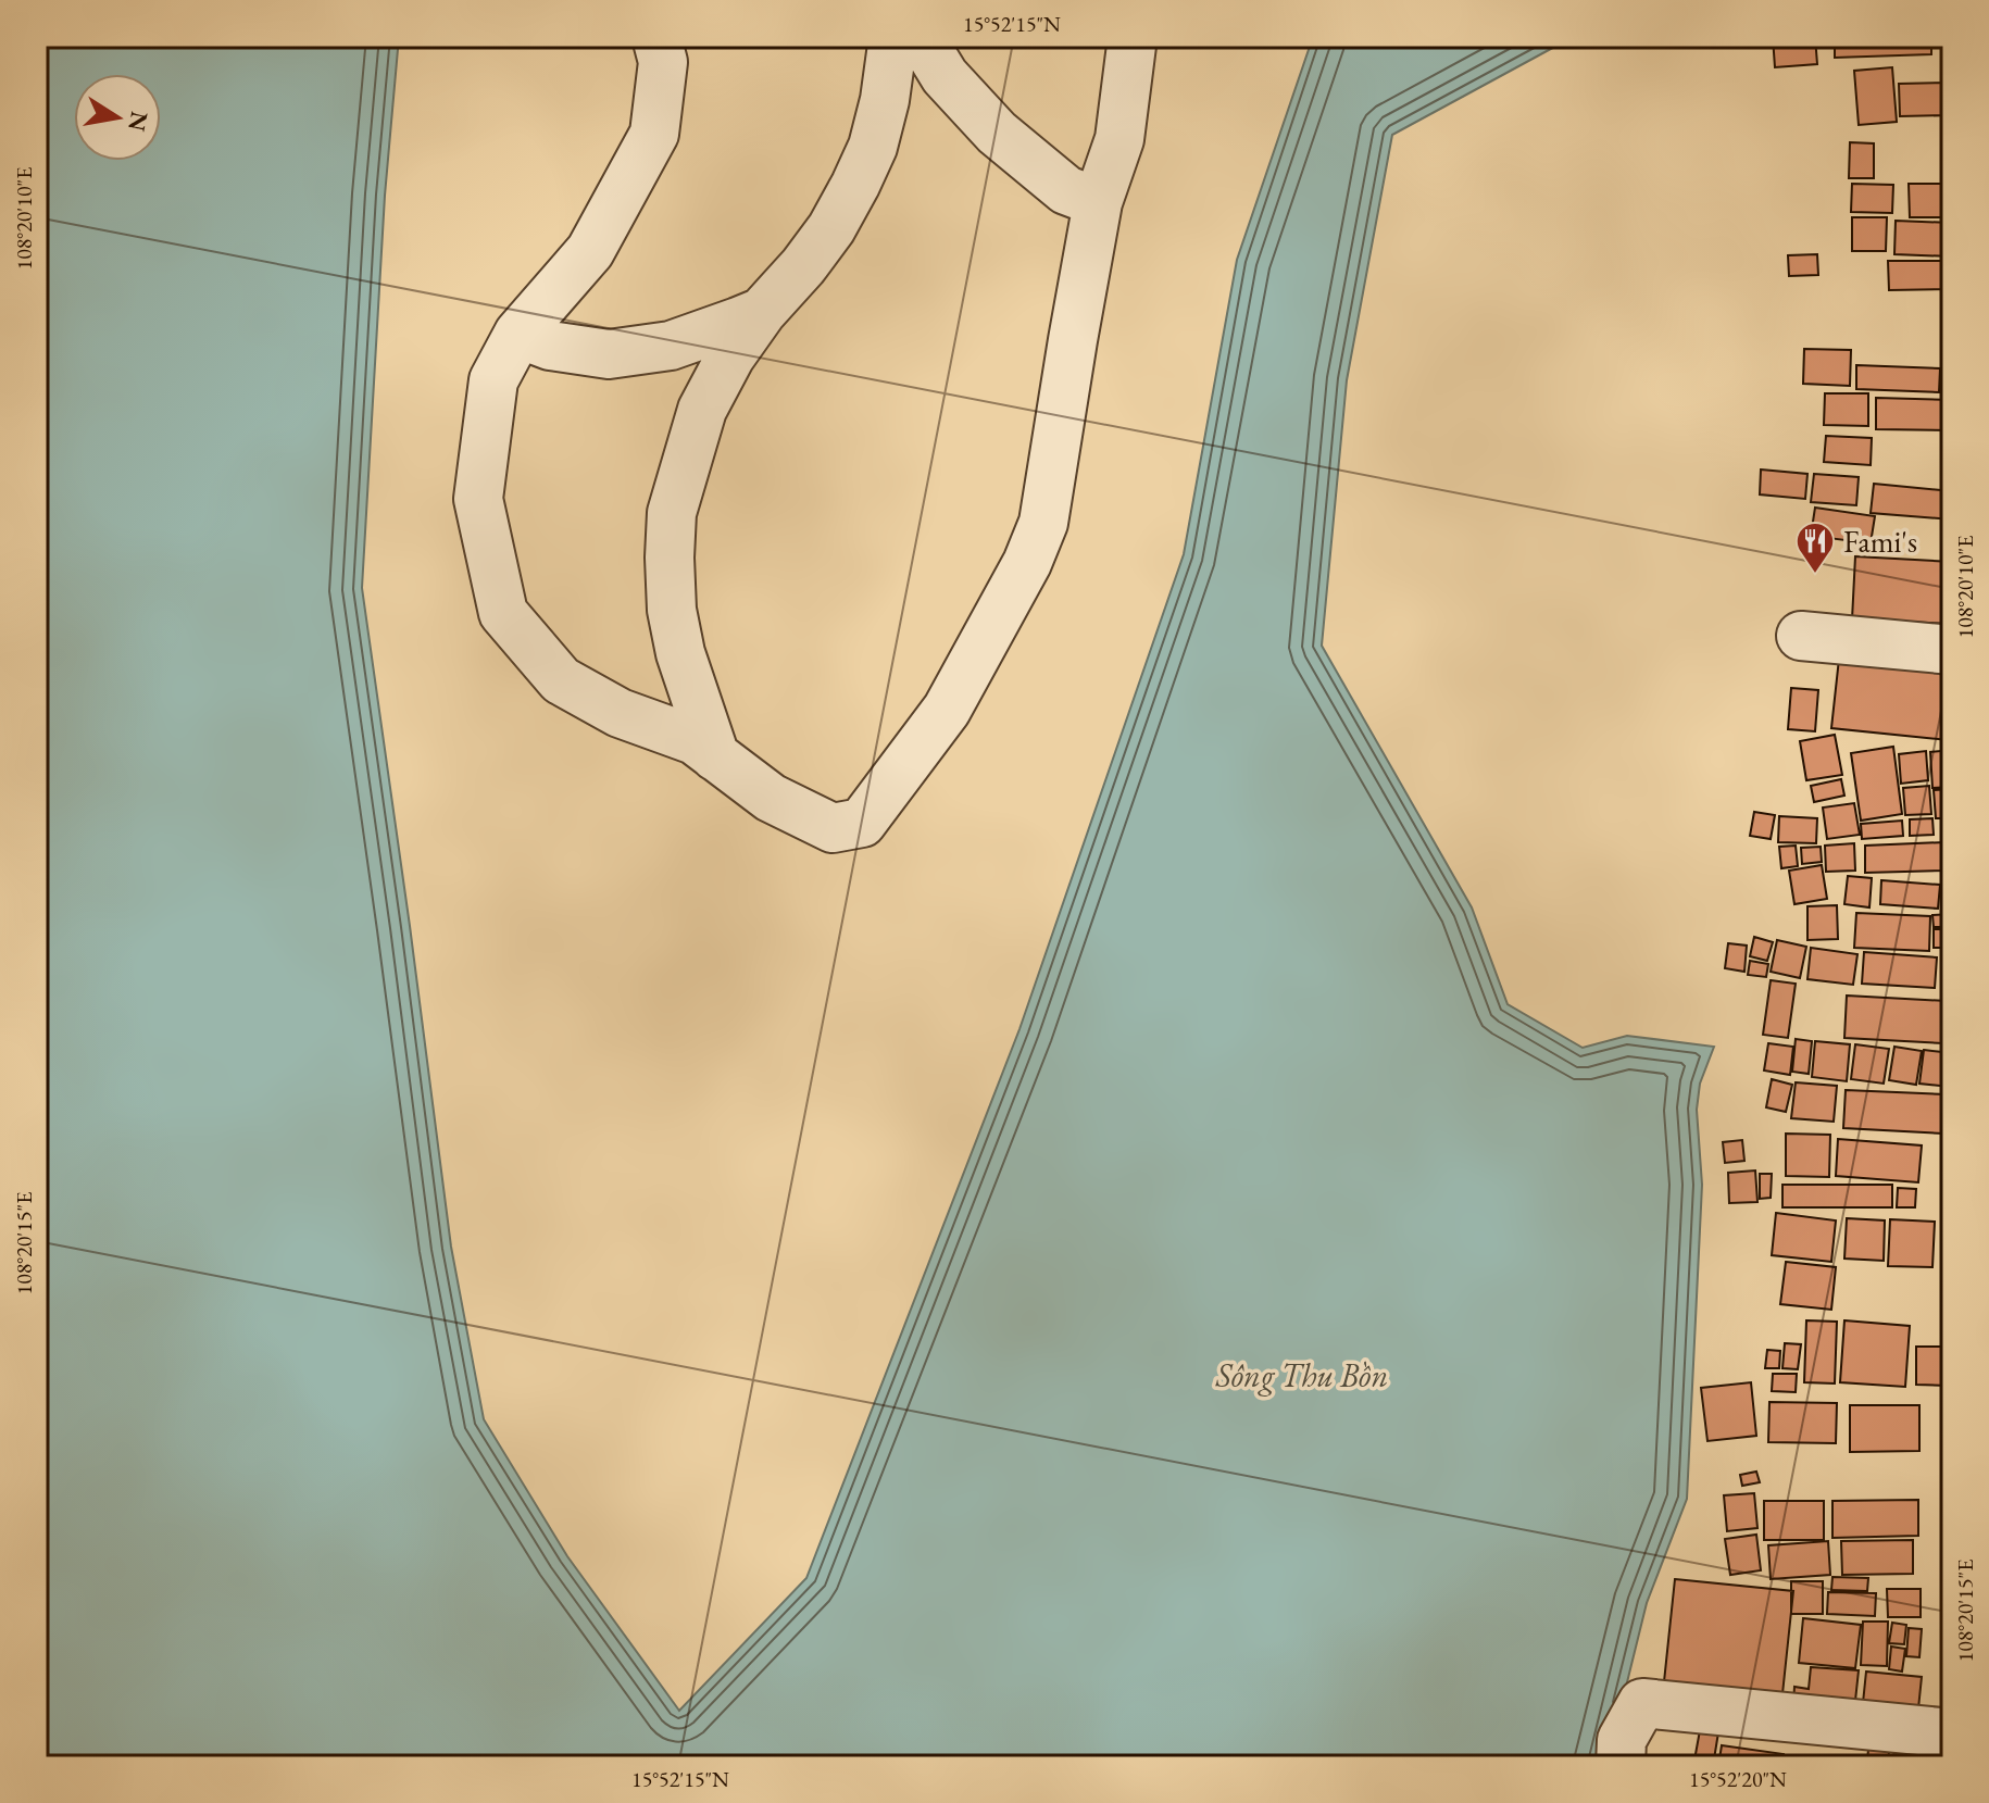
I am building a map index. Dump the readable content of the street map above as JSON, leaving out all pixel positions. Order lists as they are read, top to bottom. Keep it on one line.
{"water":["Sông Thu Bồn"],"places":{"restaurant":["Fami's"]},"north":"right","coordinates":["15°52'15\"N","108°20'10\"E","108°20'15\"E","15°52'20\"N"]}
